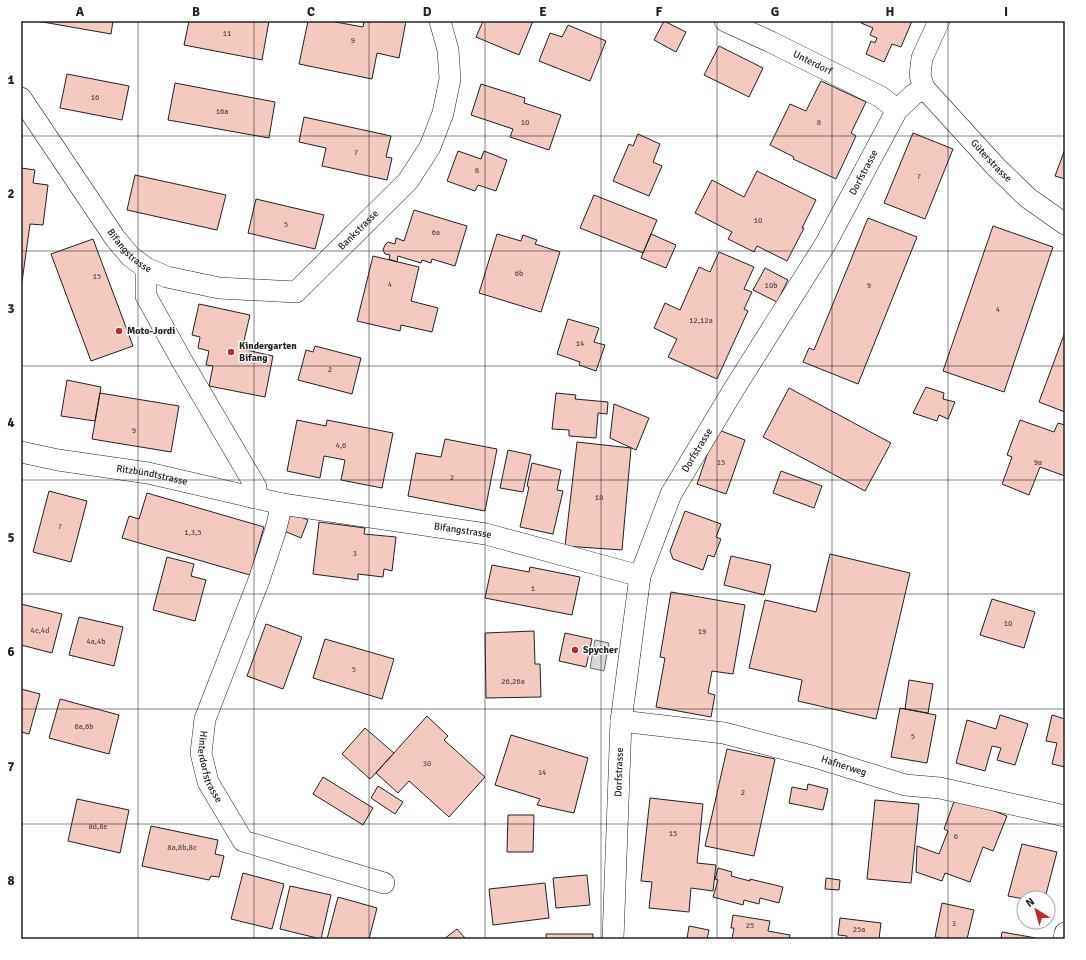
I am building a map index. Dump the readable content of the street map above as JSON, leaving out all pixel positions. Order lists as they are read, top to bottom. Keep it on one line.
{"streets":{"street":["Unterdorf","Güterstrasse","Dorfstrasse","Bankstrasse","Bifangstrasse","Ritzbündtstrasse","Hinterdorfstrasse","Hafnerweg"]},"crossings":[["Unterdorf","Dorfstrasse"],["Güterstrasse","Dorfstrasse"],["Dorfstrasse","Bifangstrasse"],["Dorfstrasse","Hafnerweg"],["Bankstrasse","Bifangstrasse"],["Bifangstrasse","Ritzbündtstrasse"],["Bifangstrasse","Hinterdorfstrasse"],["Ritzbündtstrasse","Hinterdorfstrasse"]],"places":["Moto-Jordi","Kindergarten Bifang","Spycher"],"house_numbers":["11","9","16","16a","10","8","7","8","7","10","5","6a","6b","15","4","10b","9","4","12,12a","14","2","9","4,6","15","9a","2","18","7","1,3,5","3","1","10","4c,4d","19","4a,4b","5","26,26a","6a,6b","5","30","34","2","8d,8e","15","6","8a,8b,8c","3","25","25a"],"north":"top left","grid":{"columns":["A","B","C","D","E","F","G","H","I"],"rows":["1","2","3","4","5","6","7","8"]}}
